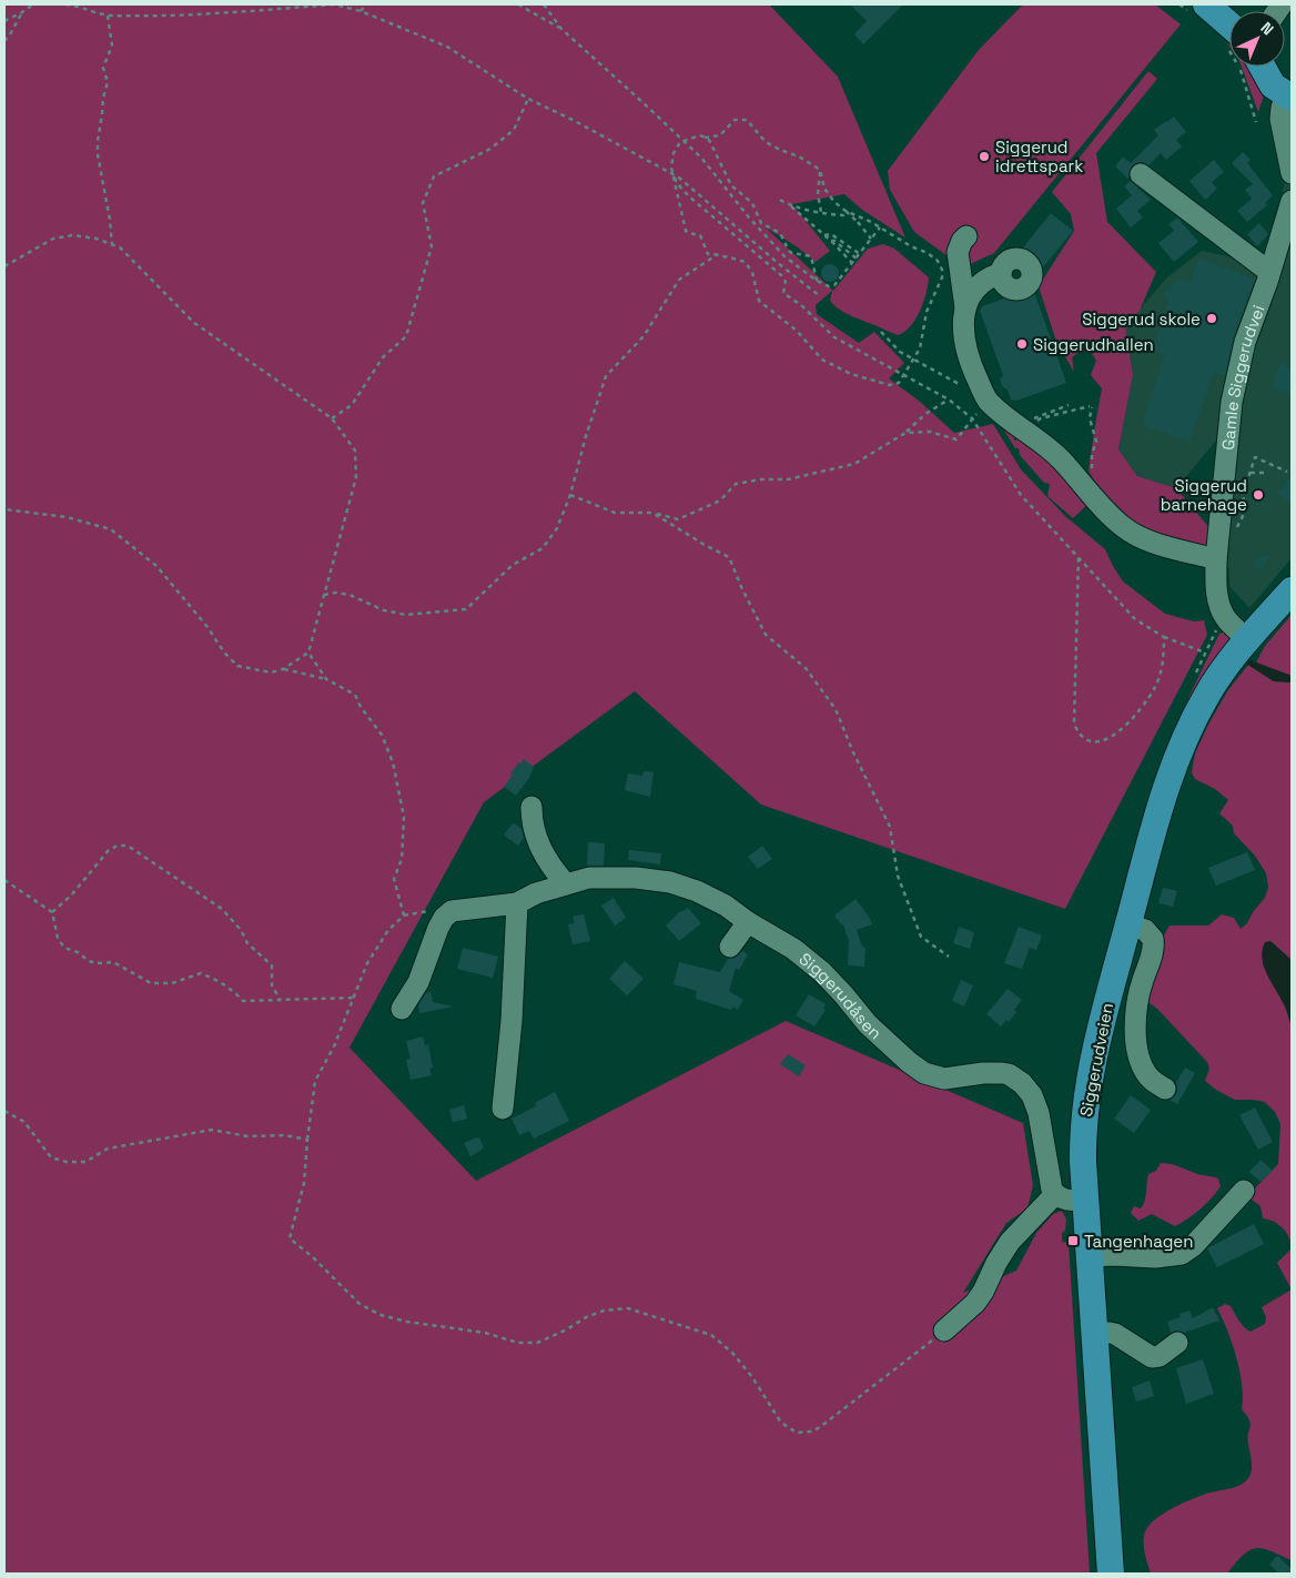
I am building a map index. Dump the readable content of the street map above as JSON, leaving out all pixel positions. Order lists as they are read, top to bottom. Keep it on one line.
{"streets":{"main road":["Siggerudveien"],"street":["Gamle Siggerudvei","Siggerudåsen"]},"crossings":[["Gamle Siggerudvei","Siggerudveien"]],"places":{"other":["Siggerud idrettspark","Siggerud skole","Siggerudhallen","Siggerud barnehage"],"transit":["Tangenhagen"]},"north":"top right"}
